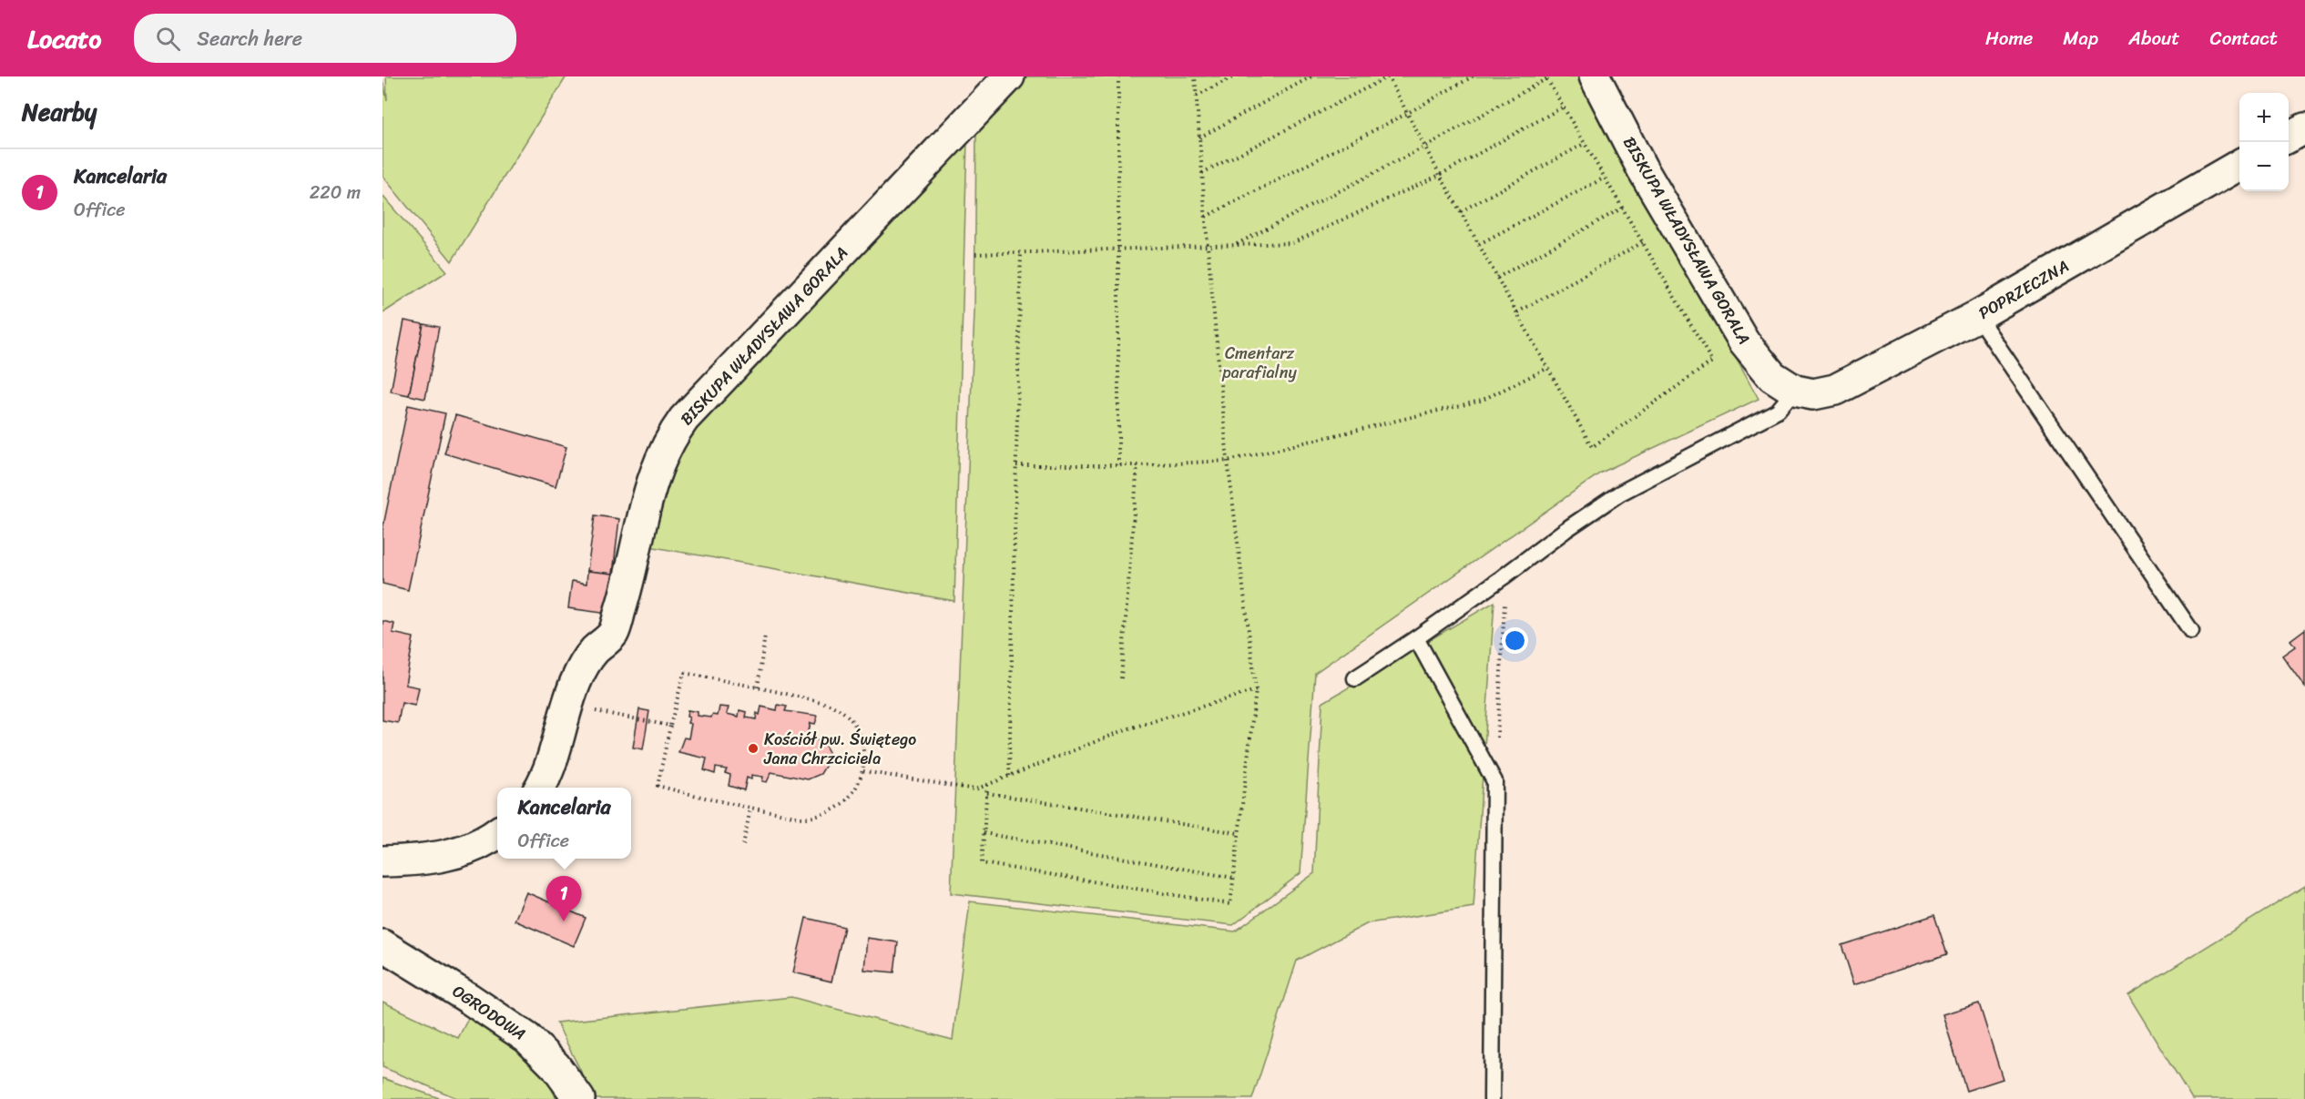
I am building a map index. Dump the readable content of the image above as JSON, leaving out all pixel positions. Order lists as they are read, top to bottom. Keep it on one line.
{"streets":{"street":["BISKUPA WŁADYSŁAWA GORALA","POPRZECZNA","OGRODOWA"]},"crossings":[["BISKUPA WŁADYSŁAWA GORALA","POPRZECZNA"]],"parks":["Cmentarz parafialny"],"places":["Kościół pw. Świętego Jana Chrzciciela"],"page":{"header":"Locato","search":"Search here","nav":["Home","Map","About","Contact"],"heading":"Nearby","map_buttons":["+","−"],"list":[{"mark":"1","name":"Kancelaria","note":"Office","value":"220 m"}],"popup":["Kancelaria","Office"],"pins":"1"}}
